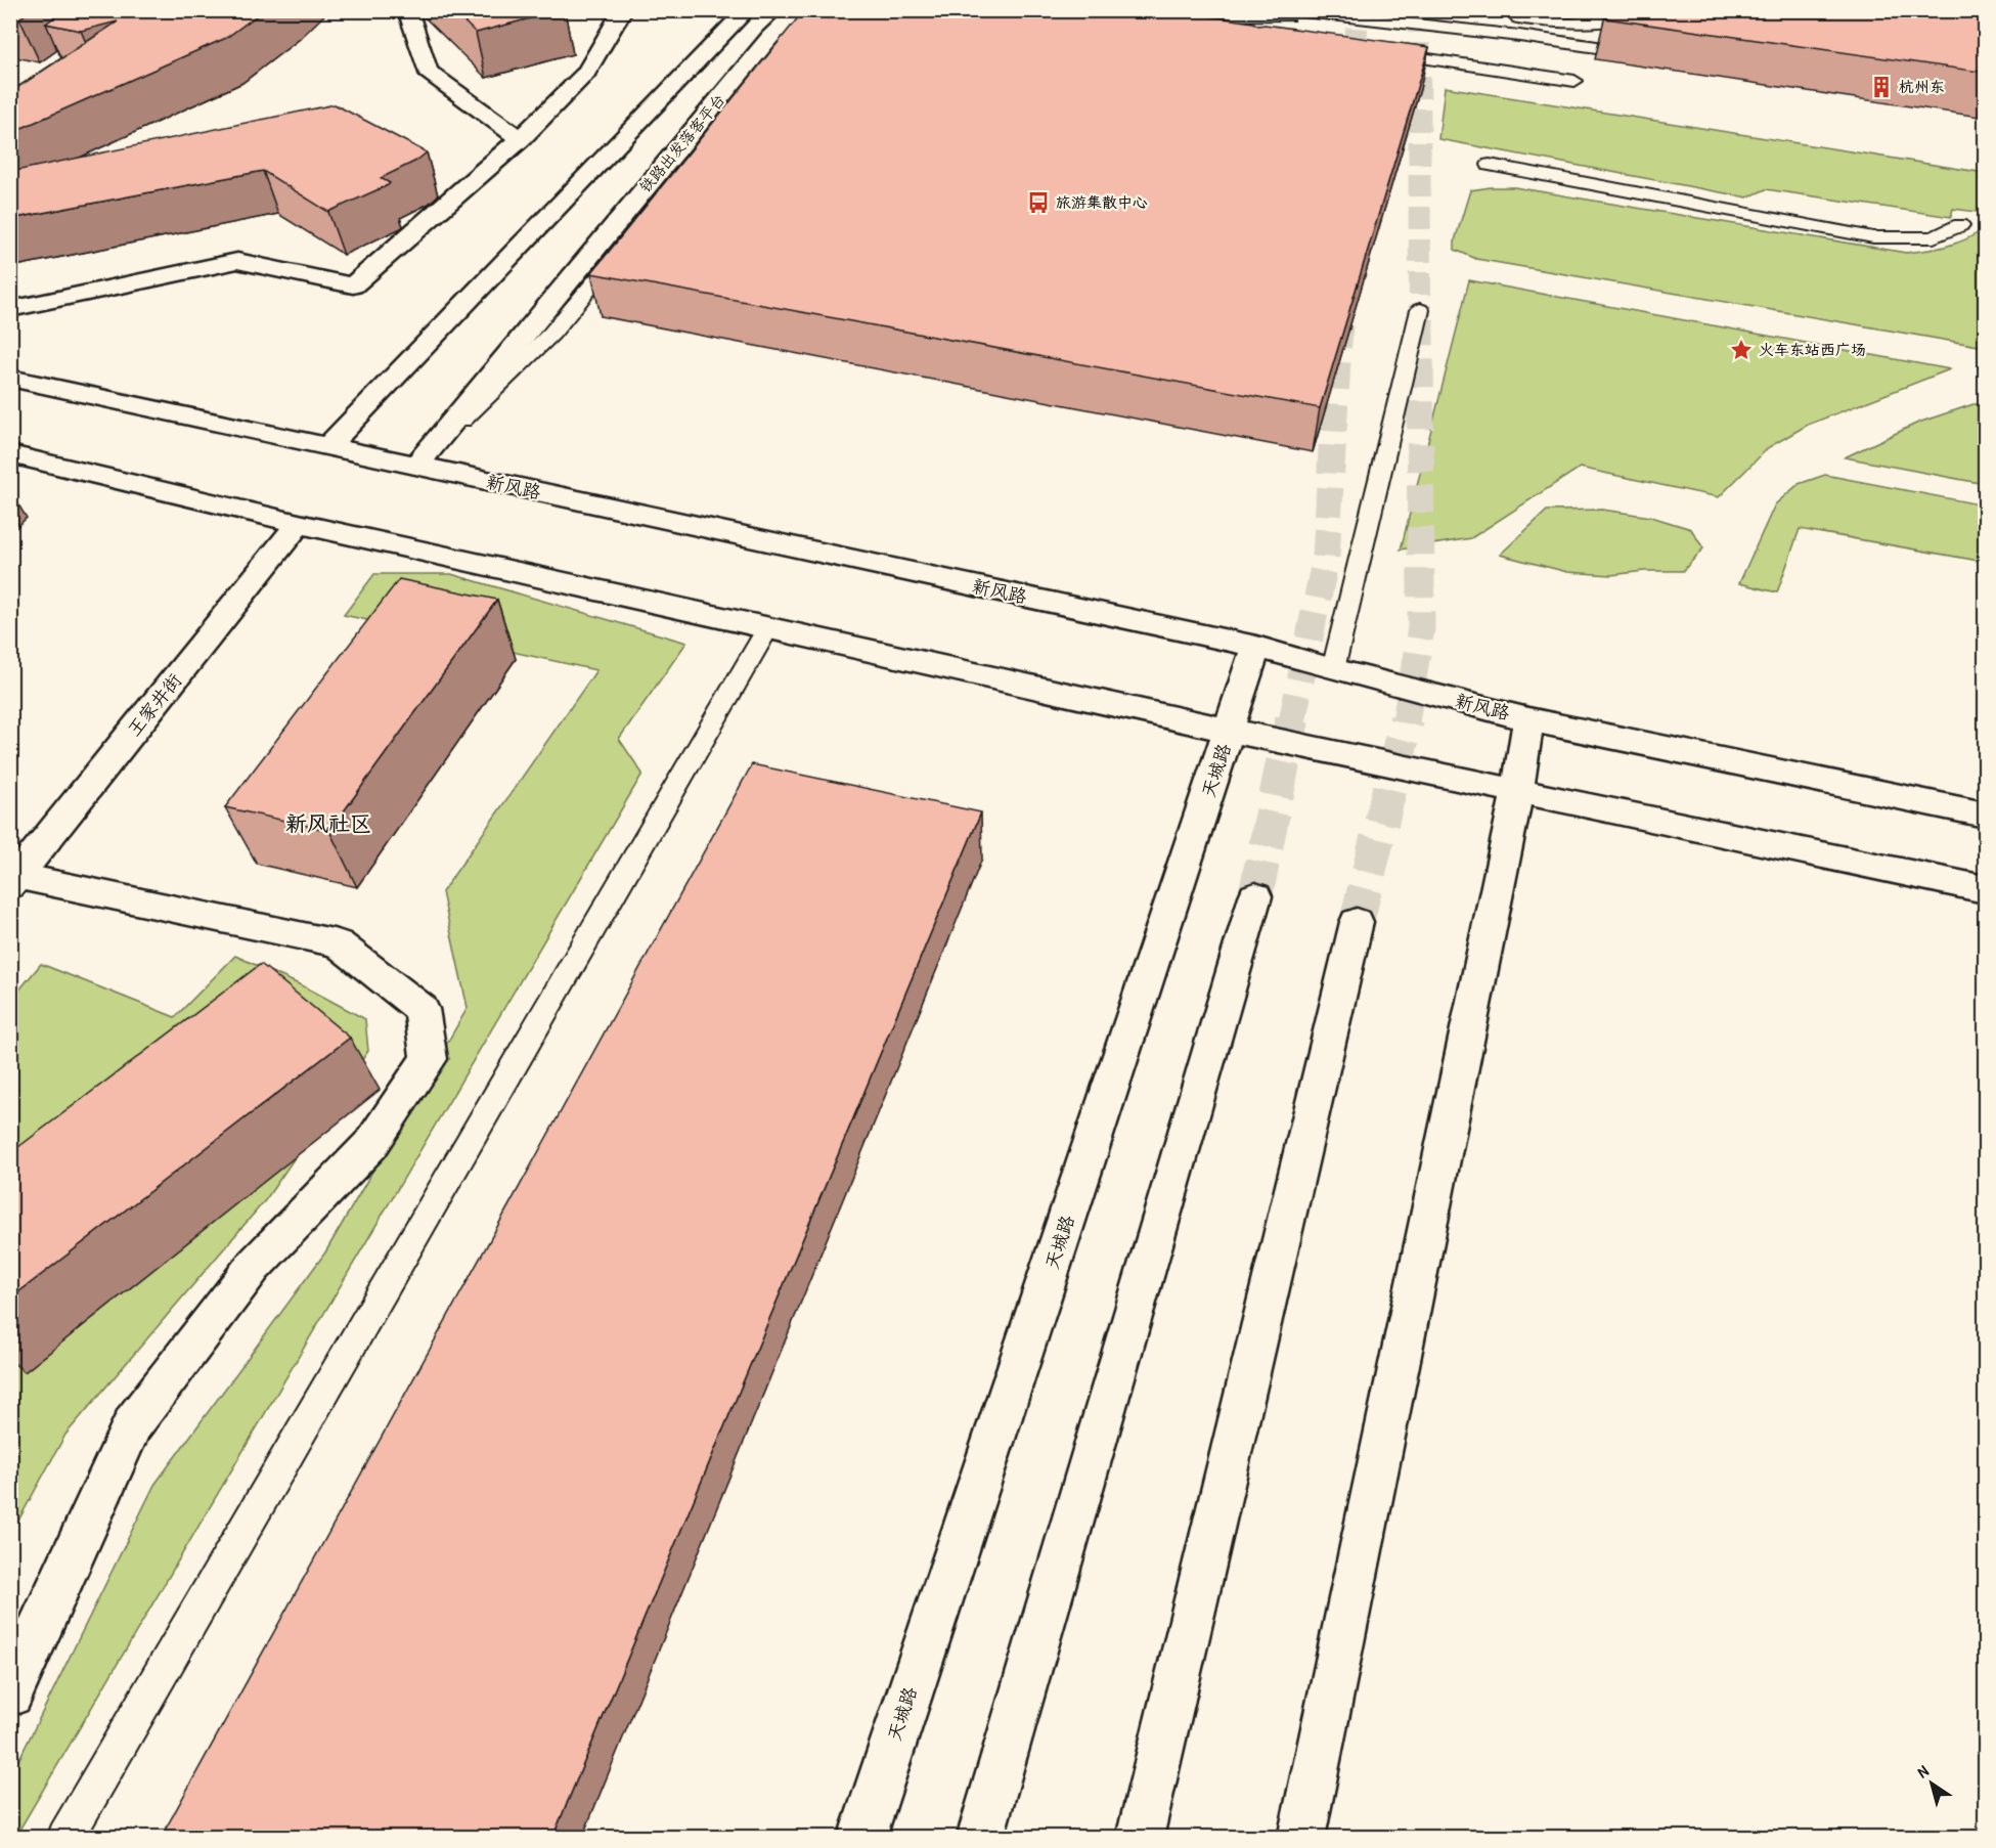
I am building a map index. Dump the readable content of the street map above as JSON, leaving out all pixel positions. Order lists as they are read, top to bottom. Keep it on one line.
{"streets":{"main road":["铁路出发落客平台","新风路","王家井街","天城路"]},"crossings":[["铁路出发落客平台","新风路"],["新风路","天城路"]],"districts":["新风社区"],"places":{"building":["杭州东"],"bus stop":["旅游集散中心"],"place":["火车东站西广场"]},"north":"top left"}
